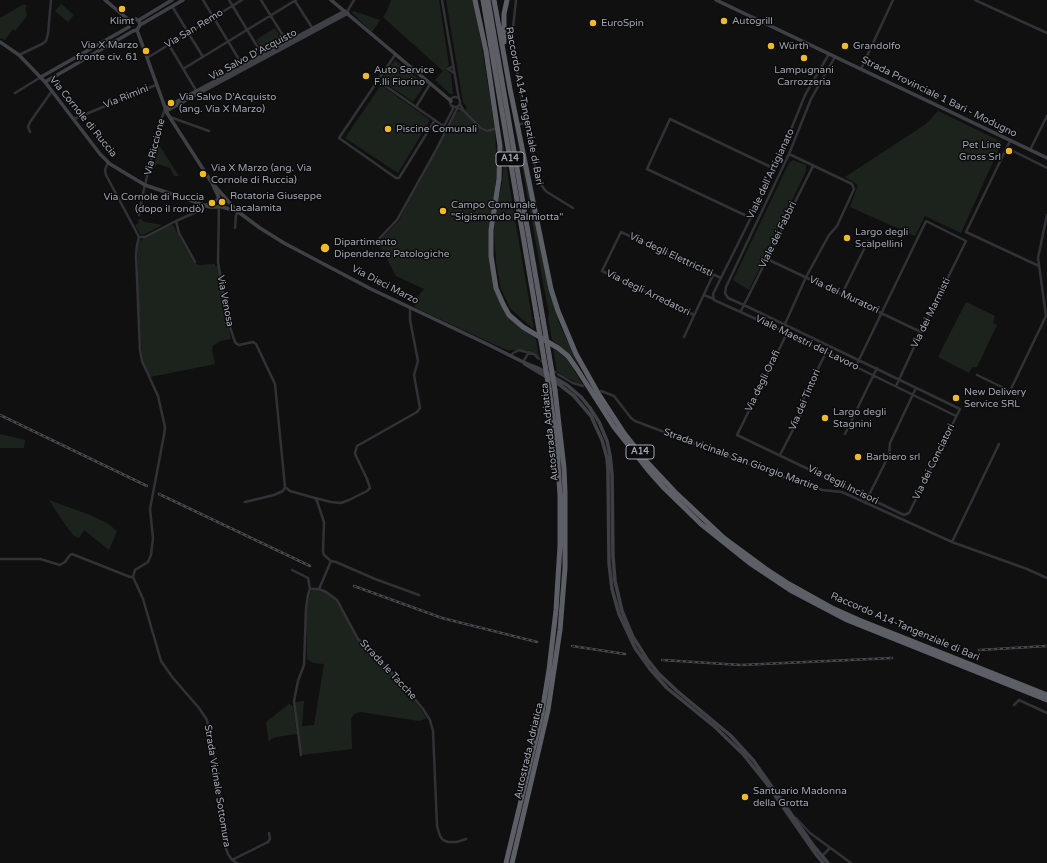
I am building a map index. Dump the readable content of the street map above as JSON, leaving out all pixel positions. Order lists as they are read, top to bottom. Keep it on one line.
{"streets":{"highway":["Raccordo A14-Tangenziale di Bari","A14","Autostrada Adriatica"],"main road":["Via Salvo D'Acquisto","Strada Provinciale 1 Bari - Modugno","Via Cornole di Ruccia","Via Dieci Marzo"],"street":["Via San Remo","Via Rimini","Via Riccione","Viale dell'Artigianato","Viale dei Fabbri","Via degli Elettricisti","Via degli Arredatori","Via dei Muratori","Via Venosa","Via dei Marmisti","Viale Maestri del Lavoro","Via degli Orafi","Via dei Tintori","Strada vicinale San Giorgio Martire","Via dei Conciatori","Via degli Incisori","Strada le Tacche","Strada Vicinale Sottomura"]},"crossings":[["Via San Remo","Via Dieci Marzo"],["Via Salvo D'Acquisto","Via Riccione"],["Via Salvo D'Acquisto","Via Dieci Marzo"],["Via Rimini","Via Cornole di Ruccia"],["Via Rimini","Via Dieci Marzo"],["Strada Provinciale 1 Bari - Modugno","Viale dell'Artigianato"],["Via Cornole di Ruccia","Via Riccione"],["Via Cornole di Ruccia","Via Dieci Marzo"],["Via Cornole di Ruccia","Via Venosa"],["Via Riccione","Via Dieci Marzo"],["Viale dell'Artigianato","Via degli Elettricisti"],["Viale dell'Artigianato","Viale Maestri del Lavoro"],["Viale dei Fabbri","Via dei Muratori"],["Viale dei Fabbri","Viale Maestri del Lavoro"],["Via degli Elettricisti","Via degli Arredatori"],["Via dei Muratori","Via dei Marmisti"],["Via dei Marmisti","Viale Maestri del Lavoro"],["Viale Maestri del Lavoro","Via degli Orafi"],["Viale Maestri del Lavoro","Via dei Tintori"],["Viale Maestri del Lavoro","Via dei Conciatori"],["Via degli Orafi","Via degli Incisori"],["Via dei Tintori","Via degli Incisori"],["Via dei Conciatori","Via degli Incisori"]],"places":["Klimt","Autogrill","EuroSpin","Würth","Grandolfo","Via X Marzo fronte civ. 61","Lampugnani Carrozzeria","Auto Service F.lli Fiorino","Via Salvo D’Acquisto (ang. Via X Marzo)","Piscine Comunali","Pet Line Gross Srl","Via X Marzo (ang. Via Cornole di Ruccia)","Rotatoria Giuseppe Lacalamita","Via Cornole di Ruccia (dopo il rondò)","Campo Comunale \"Sigismondo Palmiotta\"","Largo degli Scalpellini","Dipartimento Dipendenze Patologiche","New Delivery Service SRL","Largo degli Stagnini","Barbiero srl","Santuario Madonna della Grotta"]}
